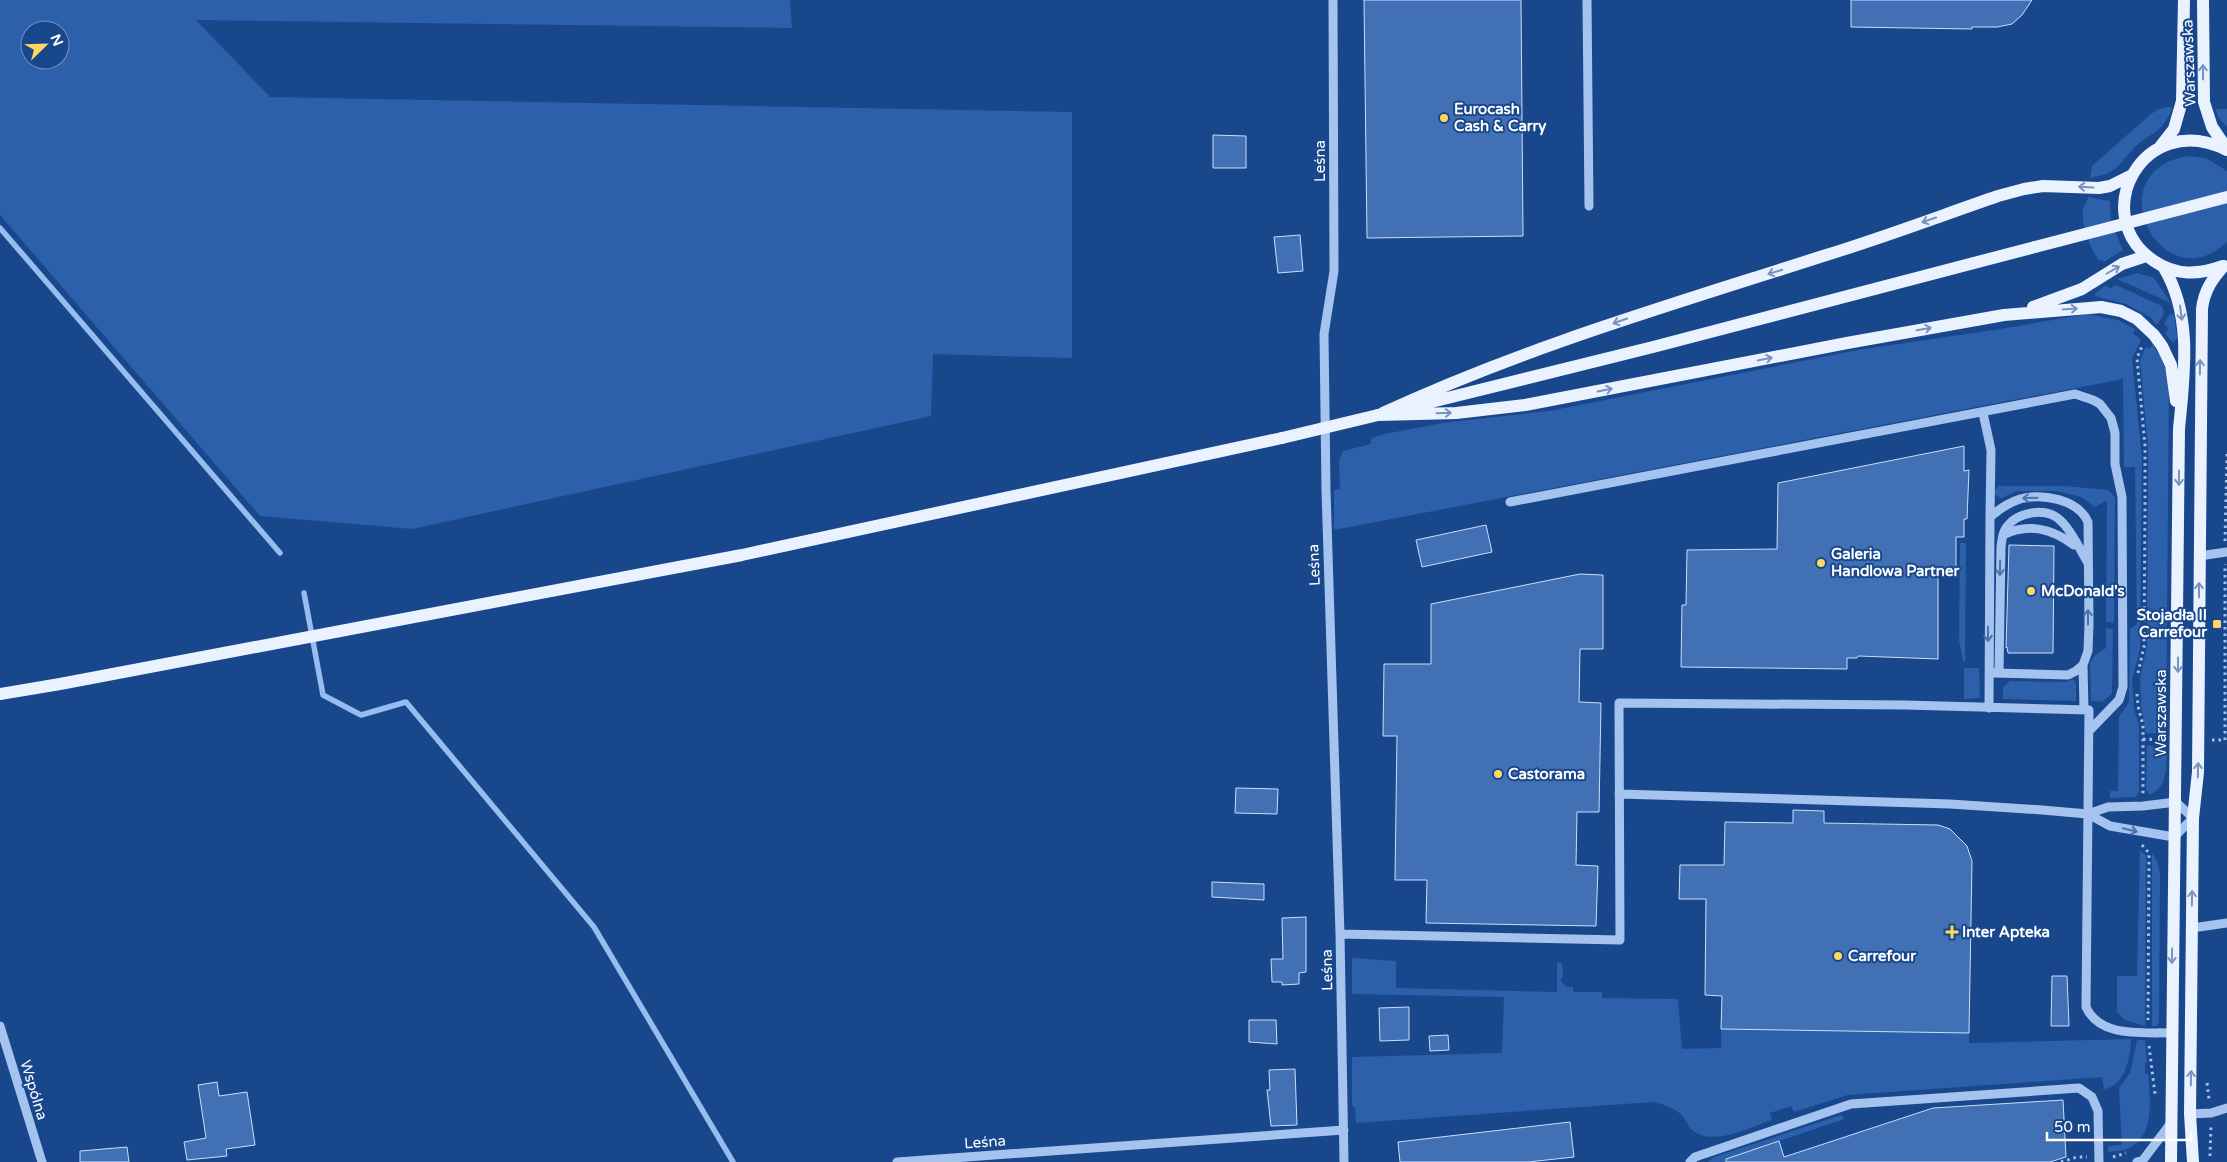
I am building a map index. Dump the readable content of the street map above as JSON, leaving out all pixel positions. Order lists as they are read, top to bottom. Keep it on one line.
{"streets":{"main road":["Warszawska"],"street":["Leśna","Wspólna"]},"places":{"other":["Eurocash Cash & Carry","Galeria Handlowa Partner","McDonald's","Castorama","Carrefour"],"transit":["Stojadła II Carrefour"],"health":["Inter Apteka"]},"scale_bar":"50 m","north":"top right"}
